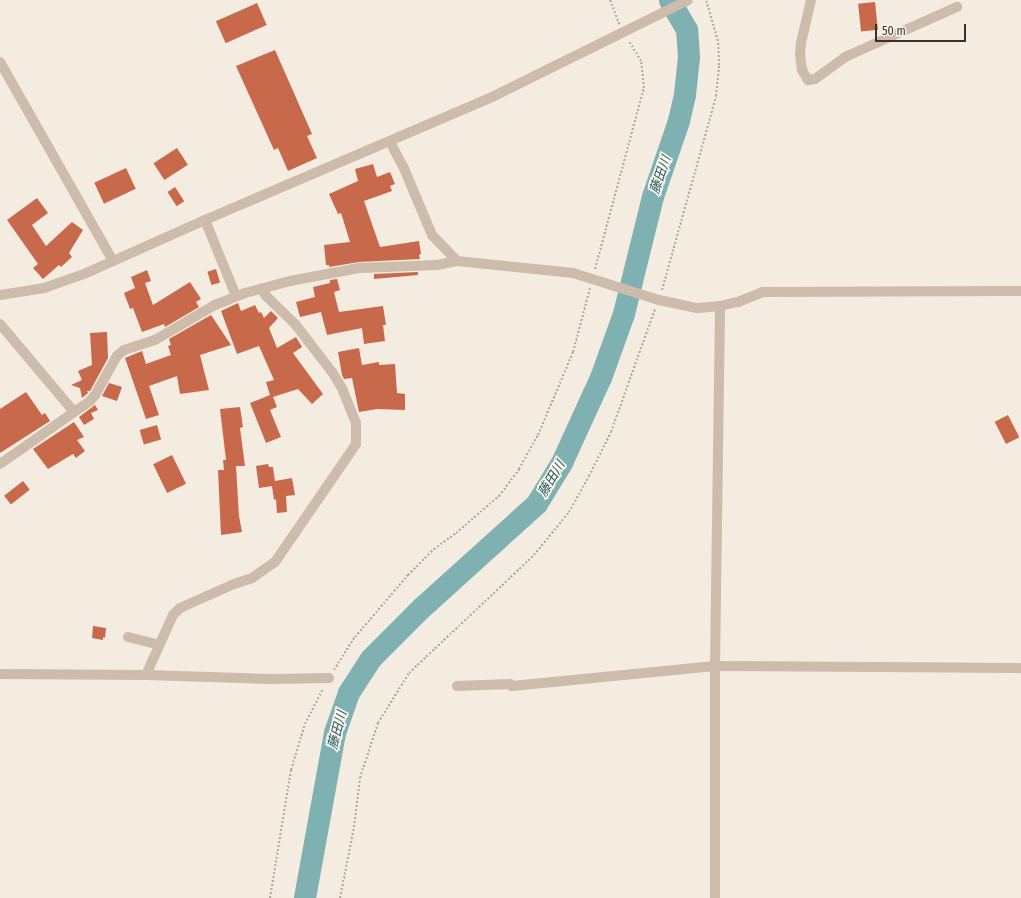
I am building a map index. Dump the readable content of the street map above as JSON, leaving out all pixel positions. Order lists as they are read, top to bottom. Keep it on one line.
{"water":["藤田川"],"scale_bar":"50 m"}
